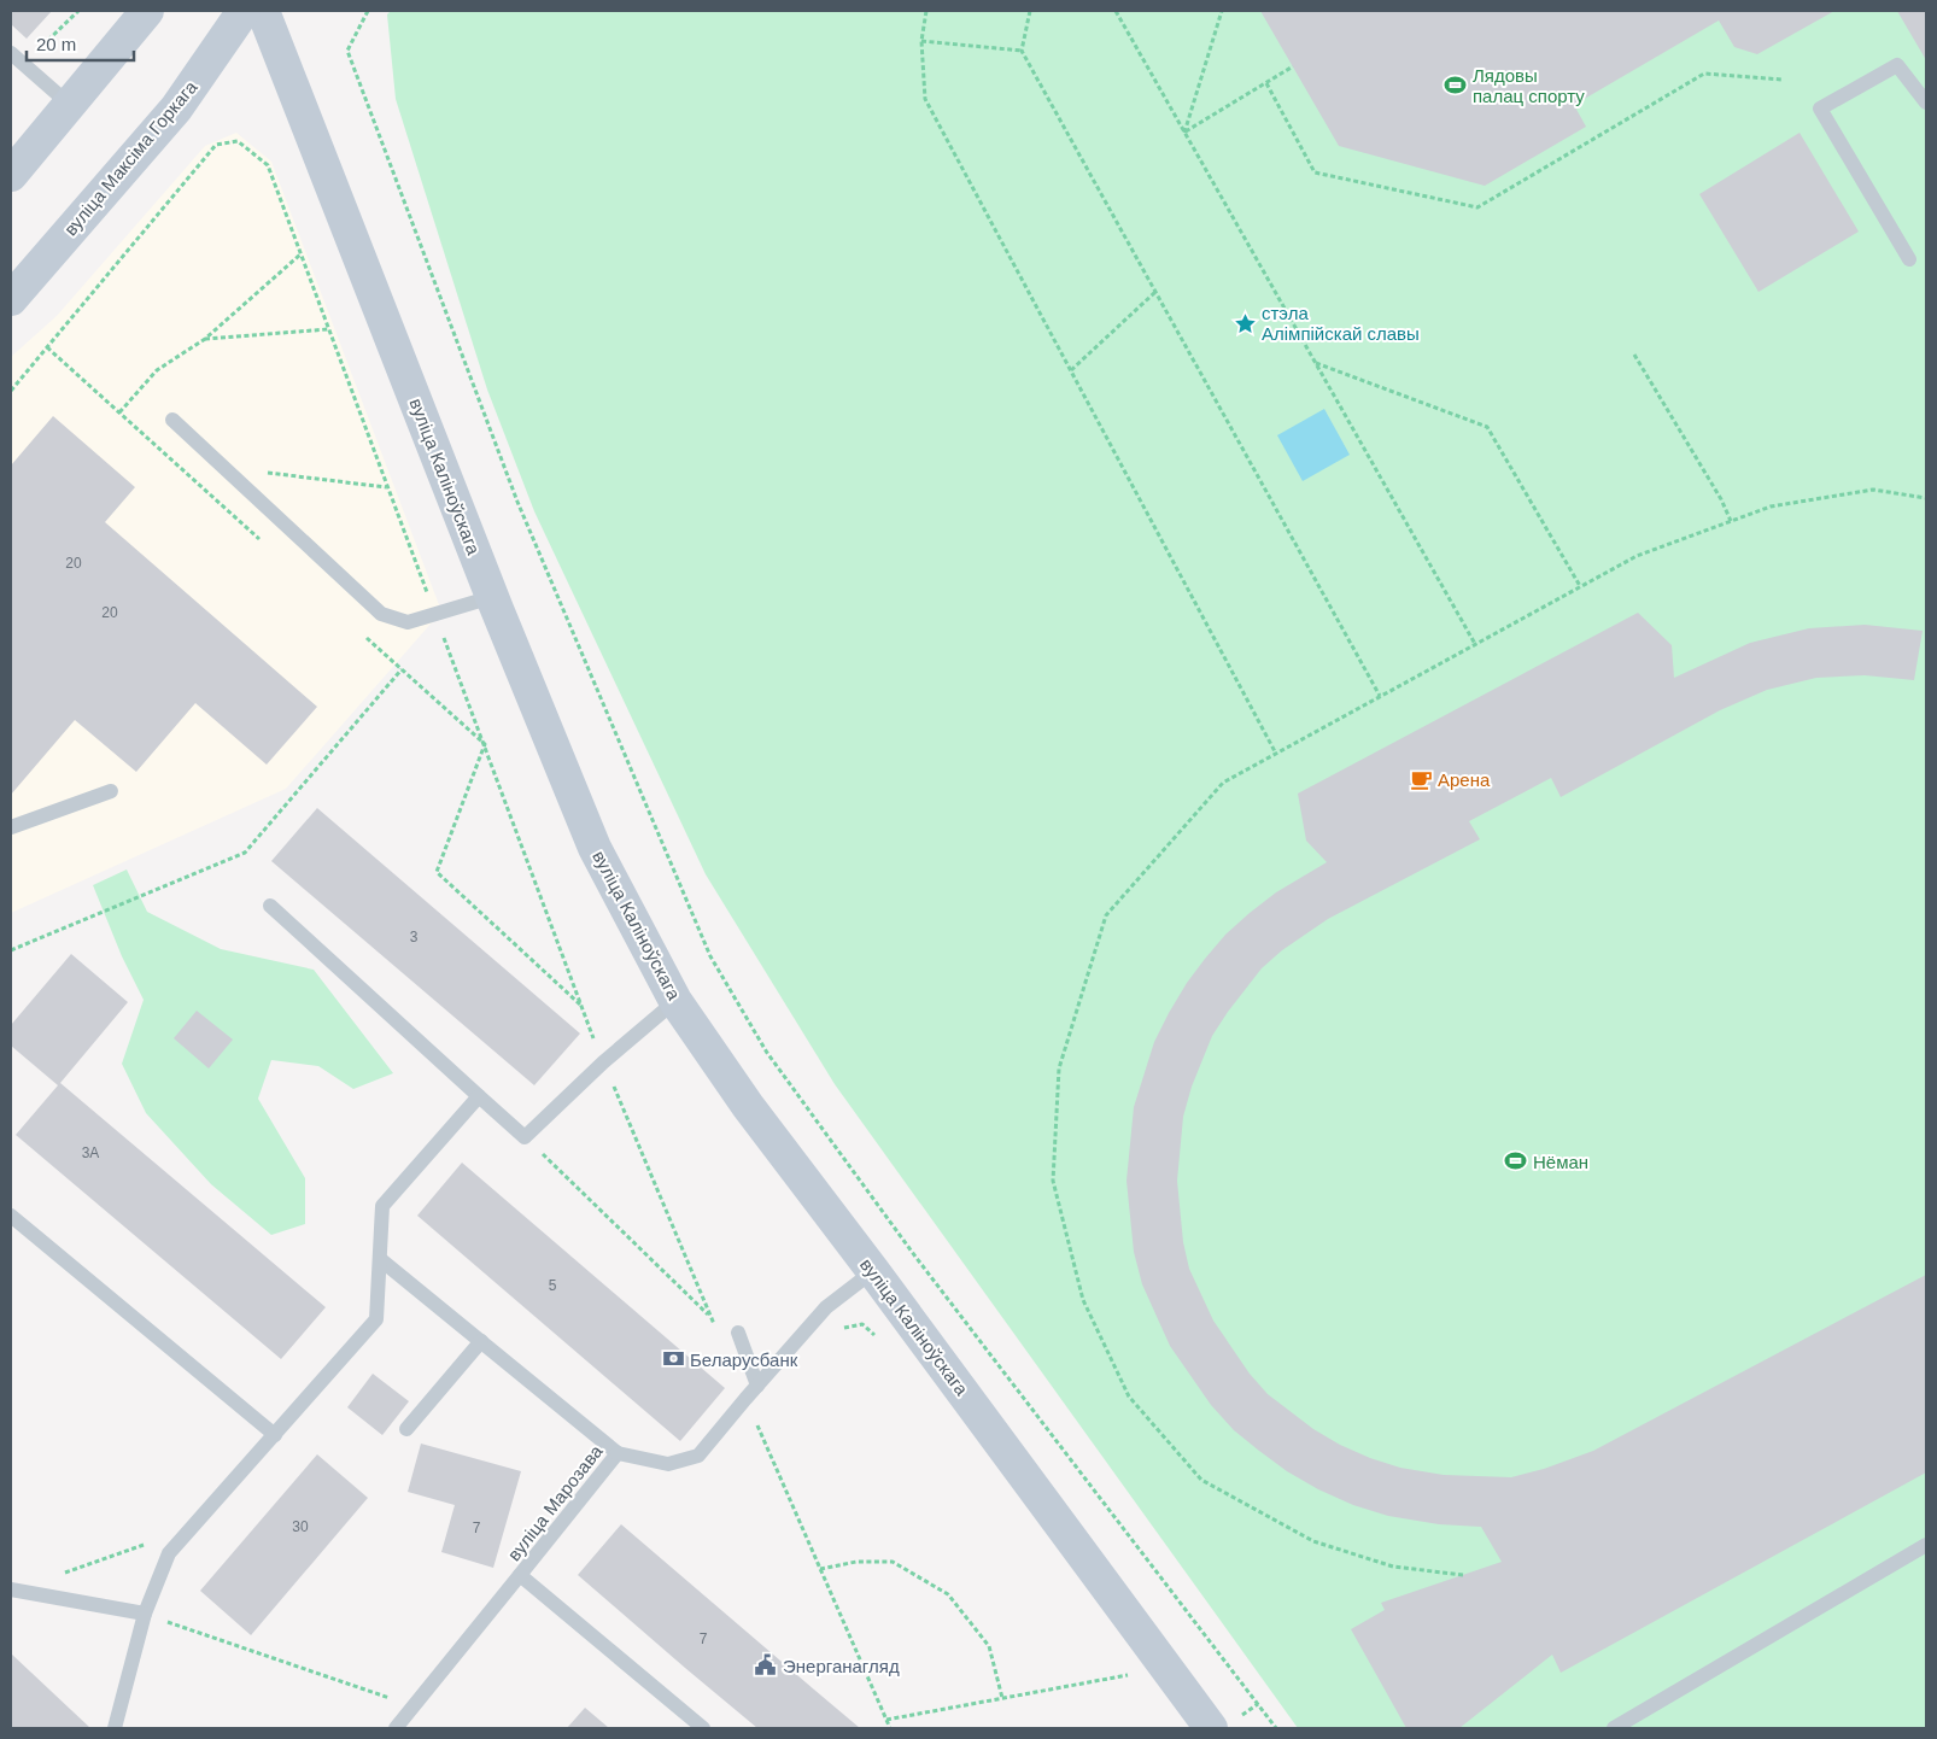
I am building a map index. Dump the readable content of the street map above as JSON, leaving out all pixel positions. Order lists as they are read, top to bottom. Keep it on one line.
{"streets":{"main road":["вуліца Максіма Горкага","вуліца Каліноўскага"],"lane":["вуліца Марозава"]},"places":{"sports":["Лядовы палац спорту","Нёман"],"place":["стэла Алімпійскай славы"],"cafe":["Арена"],"bank":["Беларусбанк"],"public building":["Энерганагляд"]},"house_numbers":["20","20","3","3А","5","30","7","7"],"scale_bar":"20 m"}
